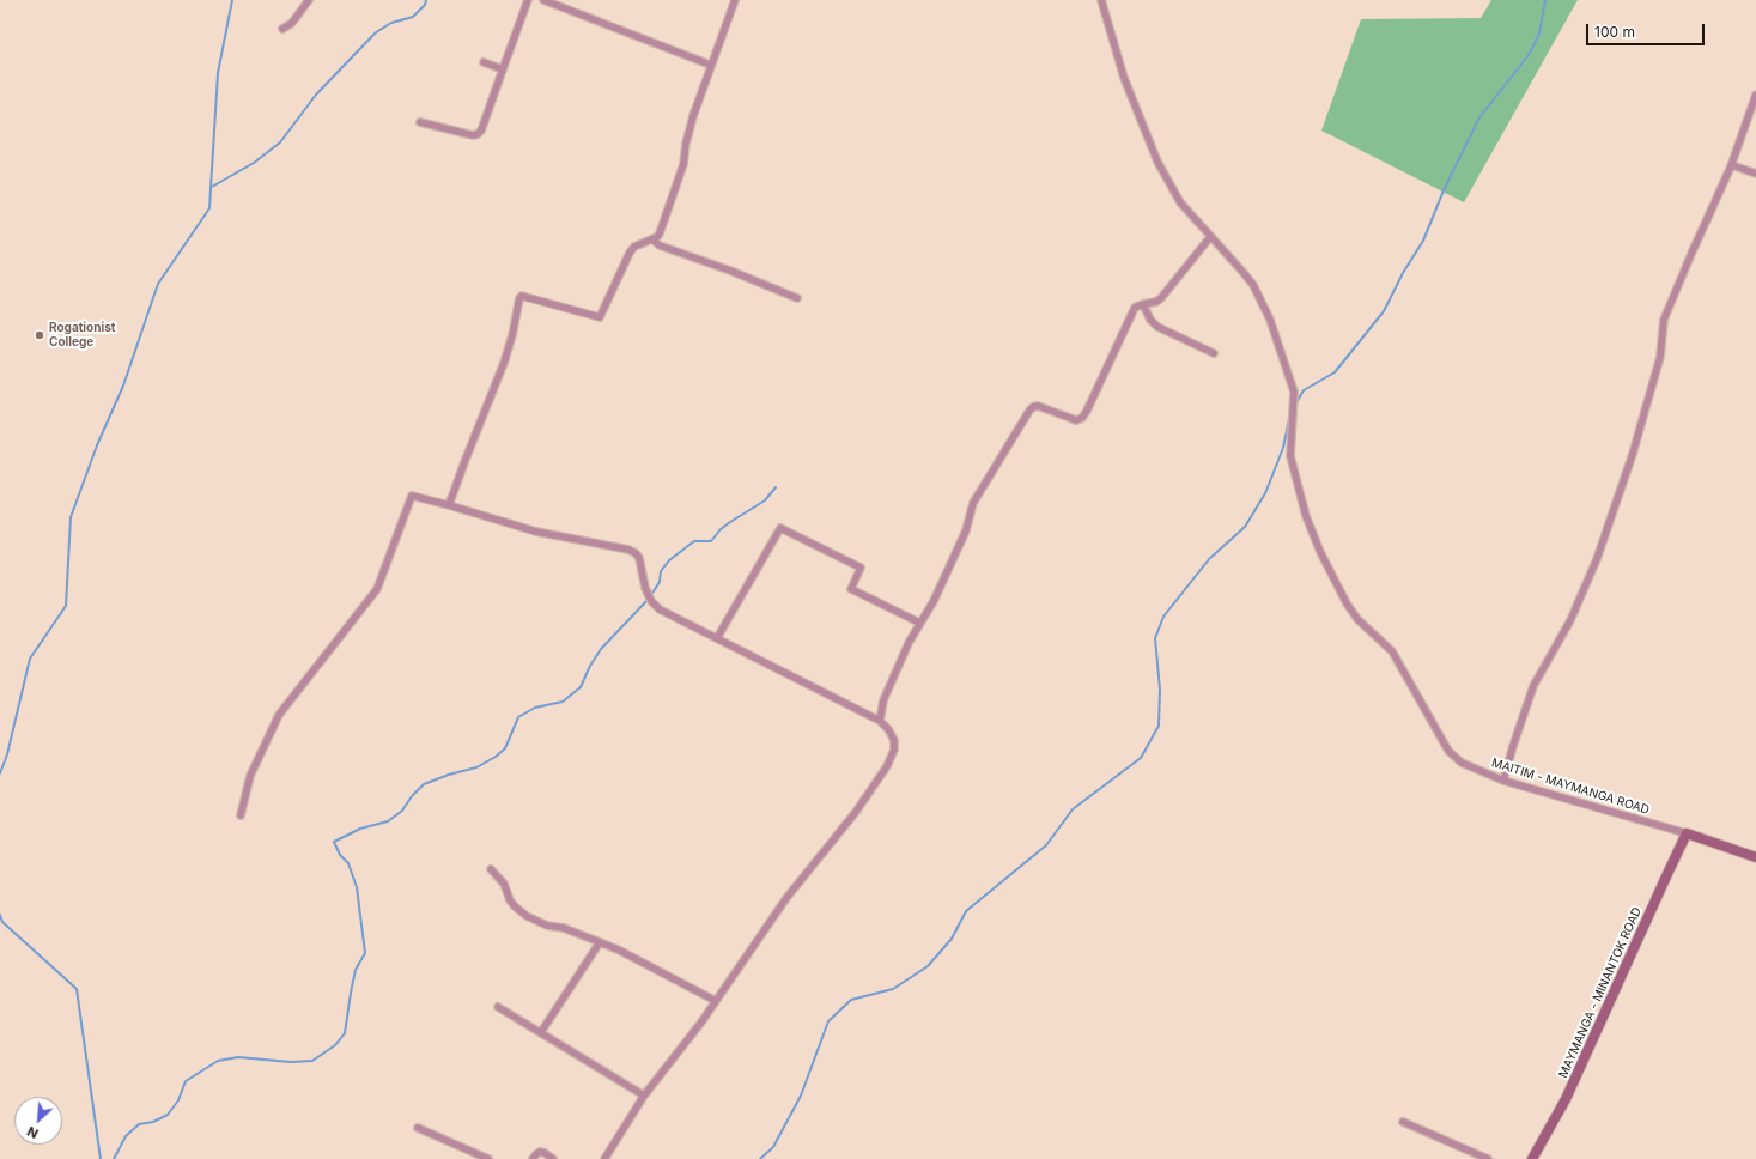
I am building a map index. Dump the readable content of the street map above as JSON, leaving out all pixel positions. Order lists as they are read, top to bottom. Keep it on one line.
{"streets":{"street":["MAITIM - MAYMANGA ROAD","MAYMANGA - MINANTOK ROAD"]},"crossings":[["MAITIM - MAYMANGA ROAD","MAYMANGA - MINANTOK ROAD"]],"places":["Rogationist College"],"scale_bar":"100 m","north":"bottom left"}
